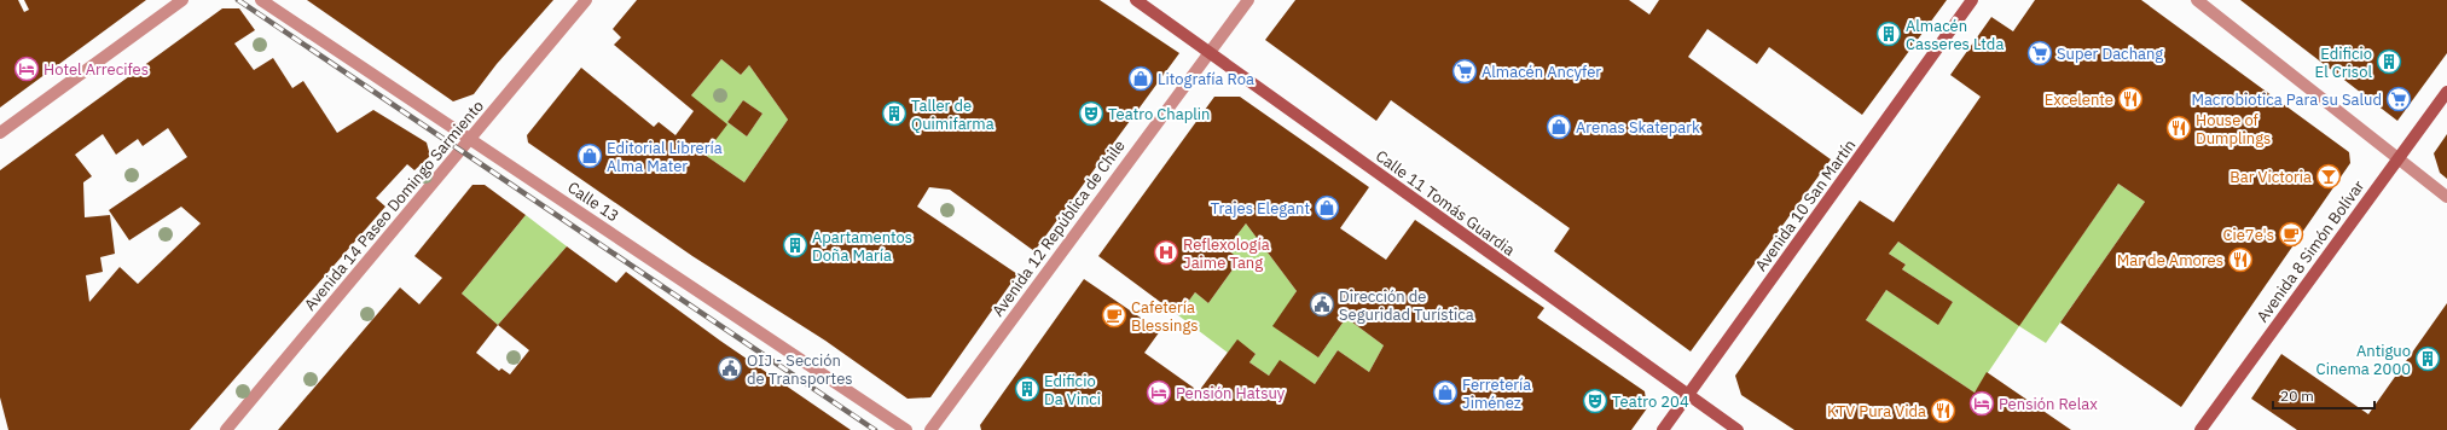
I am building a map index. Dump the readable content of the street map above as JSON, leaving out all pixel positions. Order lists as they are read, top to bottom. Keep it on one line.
{"streets":{"street":["Calle 13","Calle 11 Tomás Guardia","Avenida 14 Paseo Domingo Sarmiento","Avenida 10 San Martín","Avenida 12 República de Chile","Avenida 8 Simón Bolívar"]},"crossings":[["Calle 13","Avenida 14 Paseo Domingo Sarmiento"],["Calle 11 Tomás Guardia","Avenida 10 San Martín"],["Calle 11 Tomás Guardia","Avenida 12 República de Chile"]],"places":{"building":["Almacén Casseres Ltda","Edificio El Crisol","Taller de Quimifarma","Apartamentos Doña María","Antiguo Cinema 2000","Edificio Da Vinci"],"supermarket":["Super Dachang","Almacén Ancyfer","Macrobiotica Para su Salud"],"hotel":["Hotel Arrecifes","Pensión Hatsuy","Pensión Relax"],"shop":["Litografía Roa","Arenas Skatepark","Editorial Librería Alma Mater","Trajes Elegant","Ferretería Jiménez"],"restaurant":["Excelente","House of Dumplings","Mar de Amores","KTV Pura Vida"],"theatre":["Teatro Chaplin","Teatro 204"],"bar":["Bar Victoria"],"cafe":["Cie7e's","Cafetería Blessings"],"hospital":["Reflexología Jaime Tang"],"public building":["Dirección de Seguridad Turística","OIJ - Sección de Transportes"]},"scale_bar":"20 m"}
